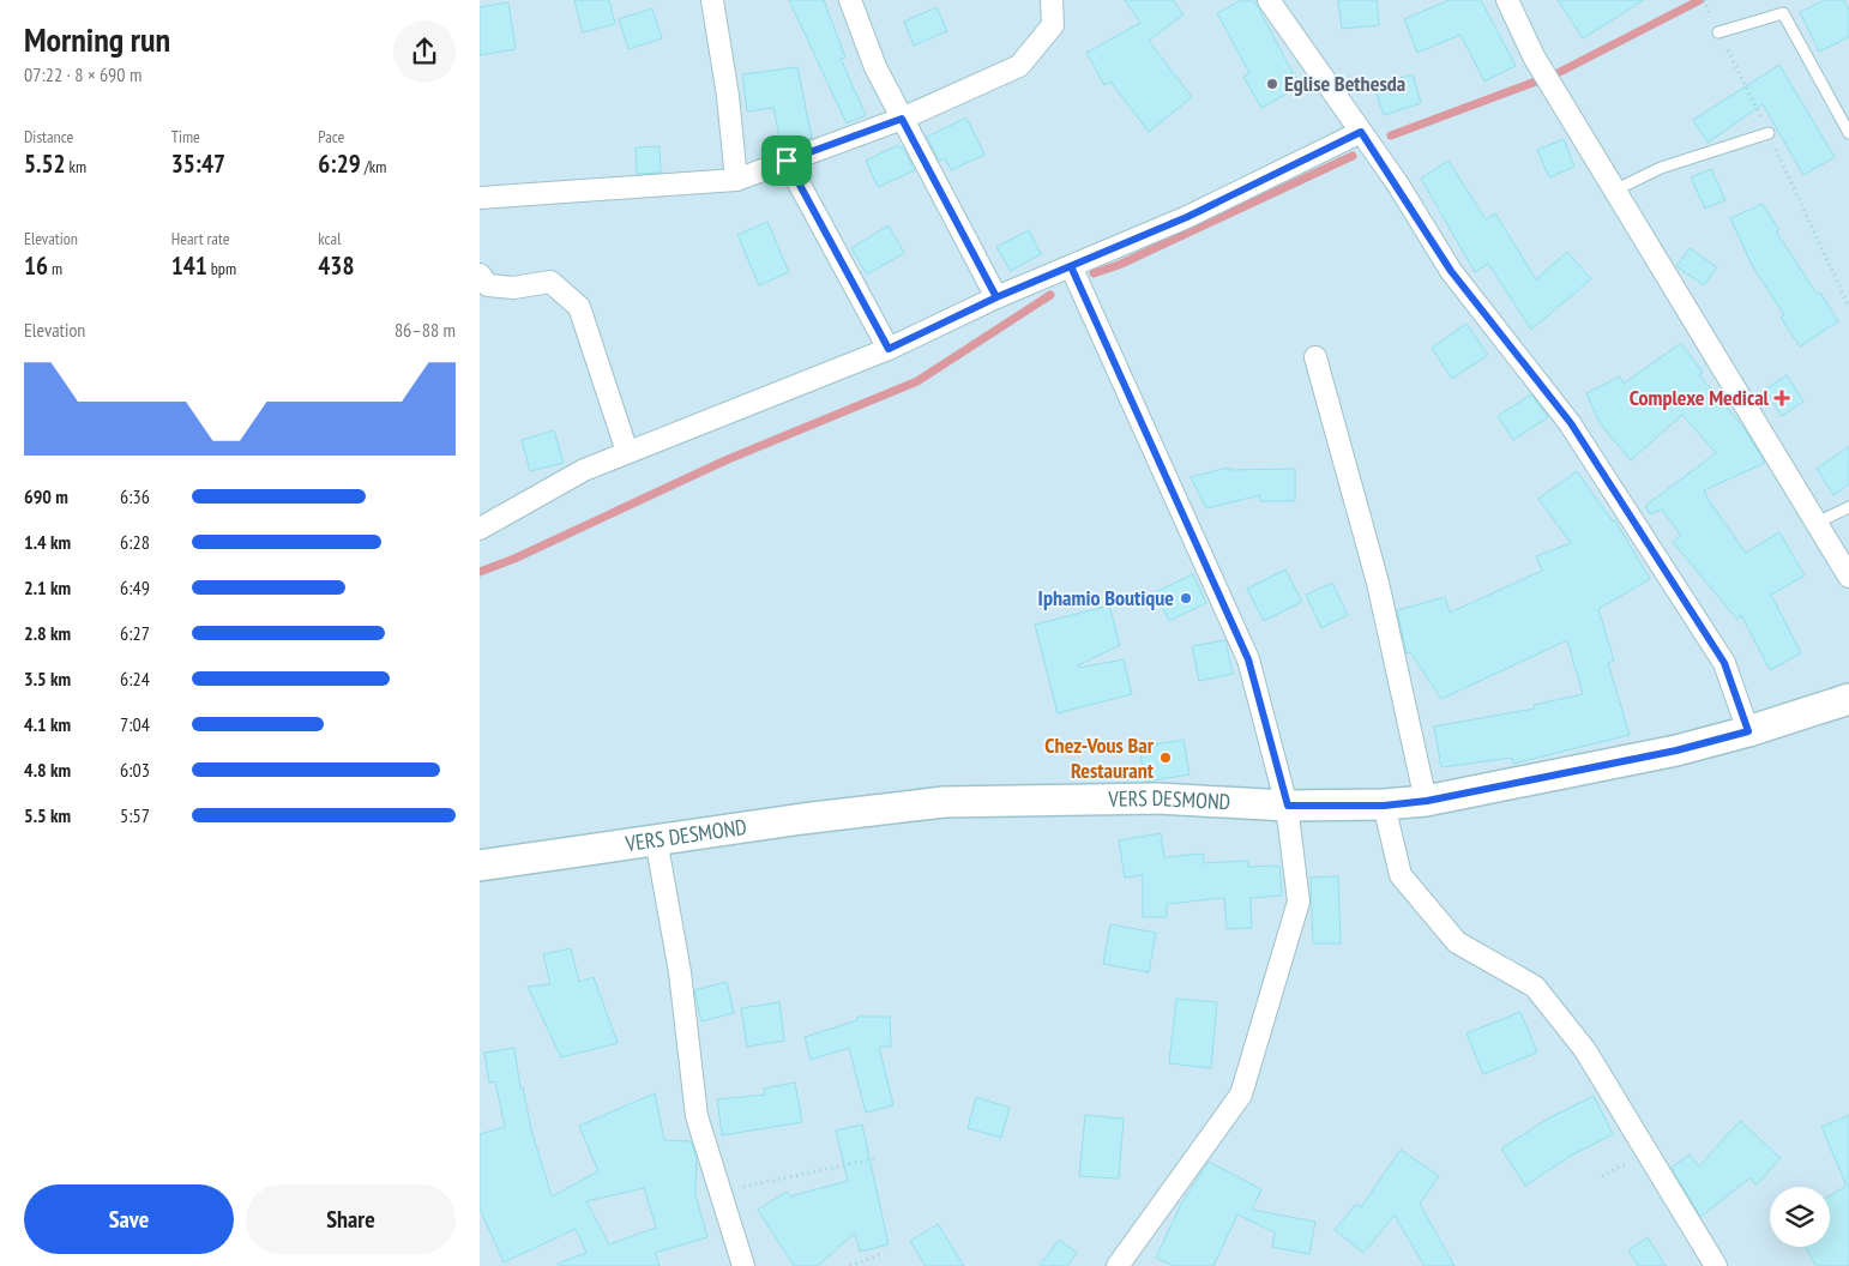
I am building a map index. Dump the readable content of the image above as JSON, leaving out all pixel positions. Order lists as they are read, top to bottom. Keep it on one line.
{"streets":{"main road":["VERS DESMOND"]},"places":{"other":["Eglise Bethesda","Iphamio Boutique","Chez-Vous Bar Restaurant"],"health":["Complexe Medical"]},"page":{"heading":["Morning run","07:22 · 8 × 690 m"],"stats":[["Distance","5.52 km"],["Time","35:47"],["Pace","6:29 /km"],["Elevation","16 m"],["Heart rate","141 bpm"],["kcal","438"]],"chart":["Elevation","86–88 m"],"list":[{"name":"690 m","note":"6:36"},{"name":"1.4 km","note":"6:28"},{"name":"2.1 km","note":"6:49"},{"name":"2.8 km","note":"6:27"},{"name":"3.5 km","note":"6:24"},{"name":"4.1 km","note":"7:04"},{"name":"4.8 km","note":"6:03"},{"name":"5.5 km","note":"5:57"}],"buttons":["Save","Share"]}}
